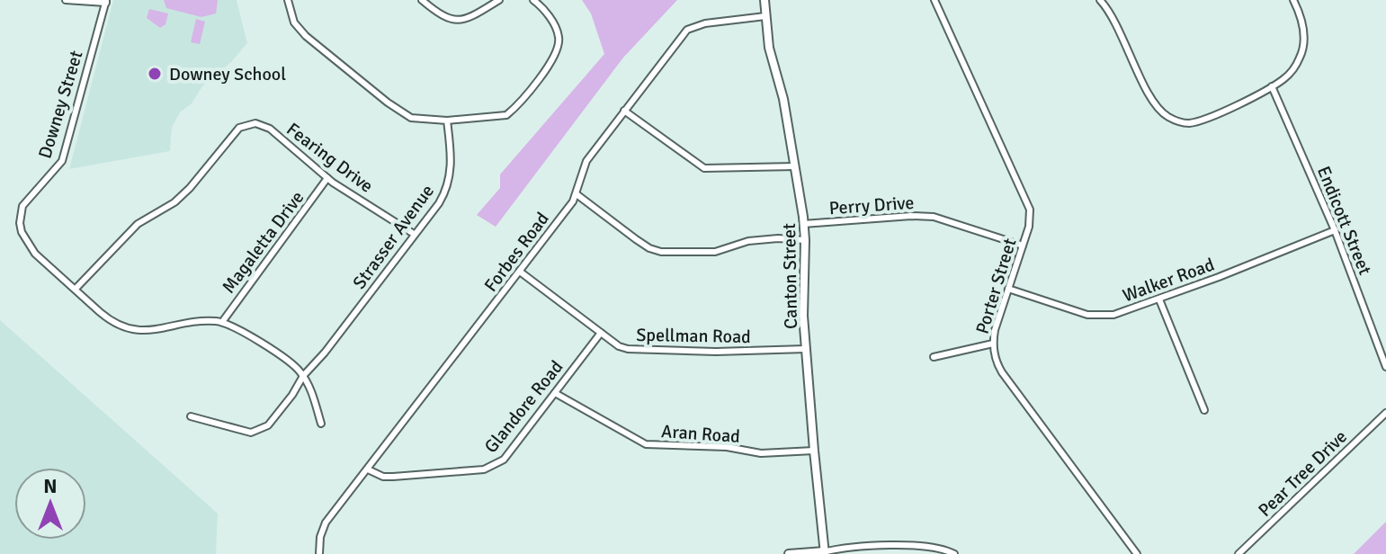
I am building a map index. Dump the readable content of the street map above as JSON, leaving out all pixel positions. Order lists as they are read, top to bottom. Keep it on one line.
{"streets":{"main road":["Canton Street"],"street":["Downey Street","Fearing Drive","Perry Drive","Endicott Street","Strasser Avenue","Magaletta Drive","Forbes Road","Walker Road","Porter Street","Spellman Road","Glandore Road","Aran Road","Pear Tree Drive"]},"crossings":[["Downey Street","Fearing Drive"],["Fearing Drive","Strasser Avenue"],["Fearing Drive","Magaletta Drive"],["Perry Drive","Canton Street"],["Perry Drive","Porter Street"],["Endicott Street","Walker Road"],["Forbes Road","Canton Street"],["Forbes Road","Spellman Road"],["Forbes Road","Glandore Road"],["Canton Street","Spellman Road"],["Canton Street","Aran Road"],["Walker Road","Porter Street"],["Spellman Road","Glandore Road"],["Glandore Road","Aran Road"]],"places":["Downey School"],"north":"top"}
